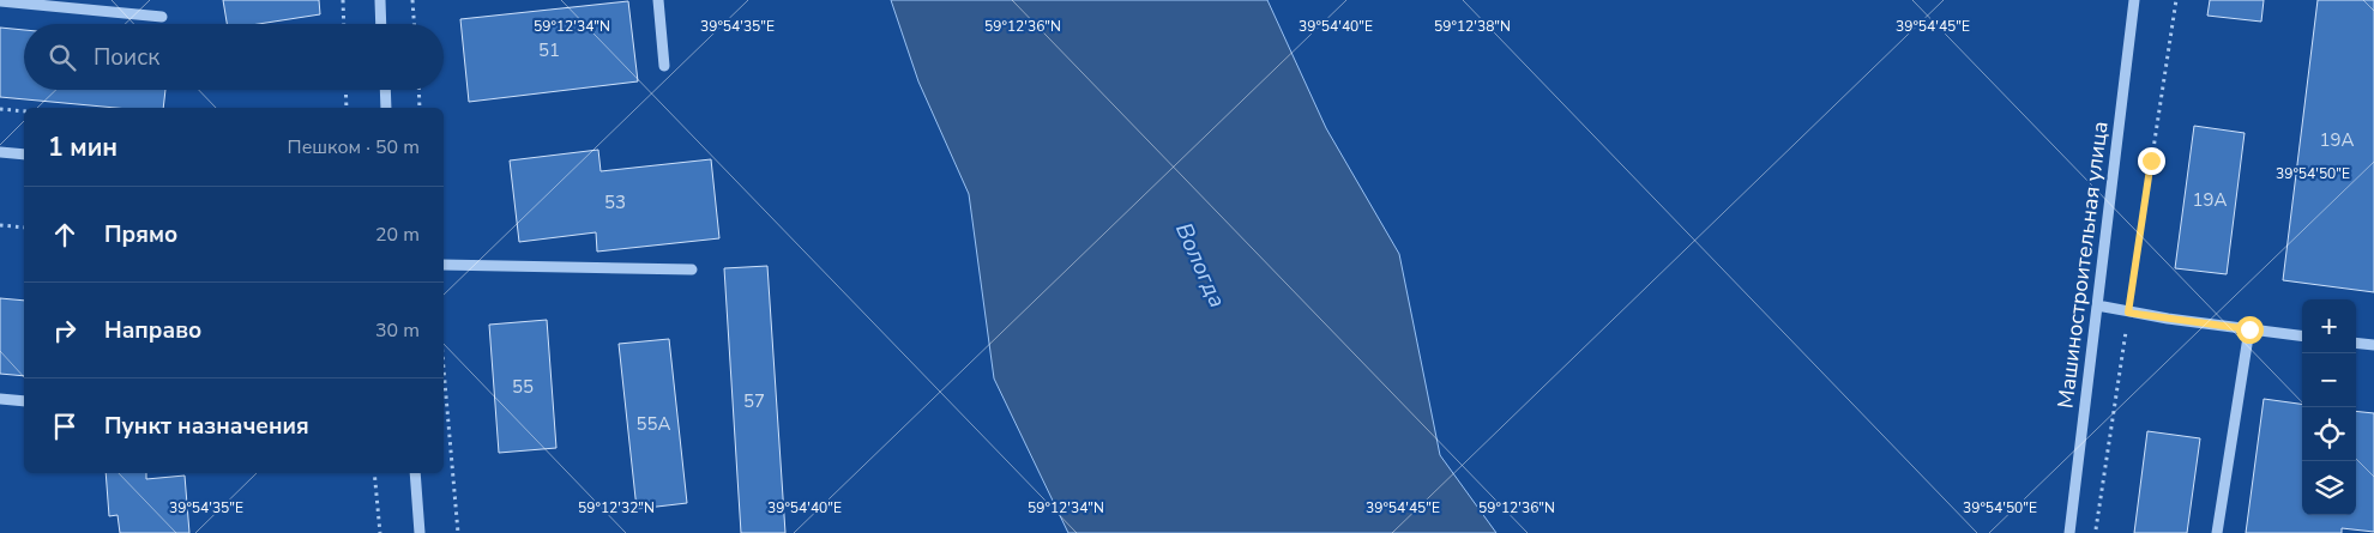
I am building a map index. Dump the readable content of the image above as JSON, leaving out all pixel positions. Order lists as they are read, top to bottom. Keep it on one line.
{"streets":{"street":["Машиностроительная улица"]},"water":["Вологда"],"house_numbers":["51","19А","19А","53","55","57","55А"],"page":{"search":"Поиск","heading":["1 мин","Пешком · 50 m"],"list":[["Прямо","20 m"],["Направо","30 m"],"Пункт назначения"],"map_buttons":["+","−"]},"coordinates":["39°54'35\"E","39°54'40\"E","39°54'45\"E","59°12'34\"N","59°12'36\"N","59°12'38\"N","39°54'50\"E","59°12'32\"N"]}
